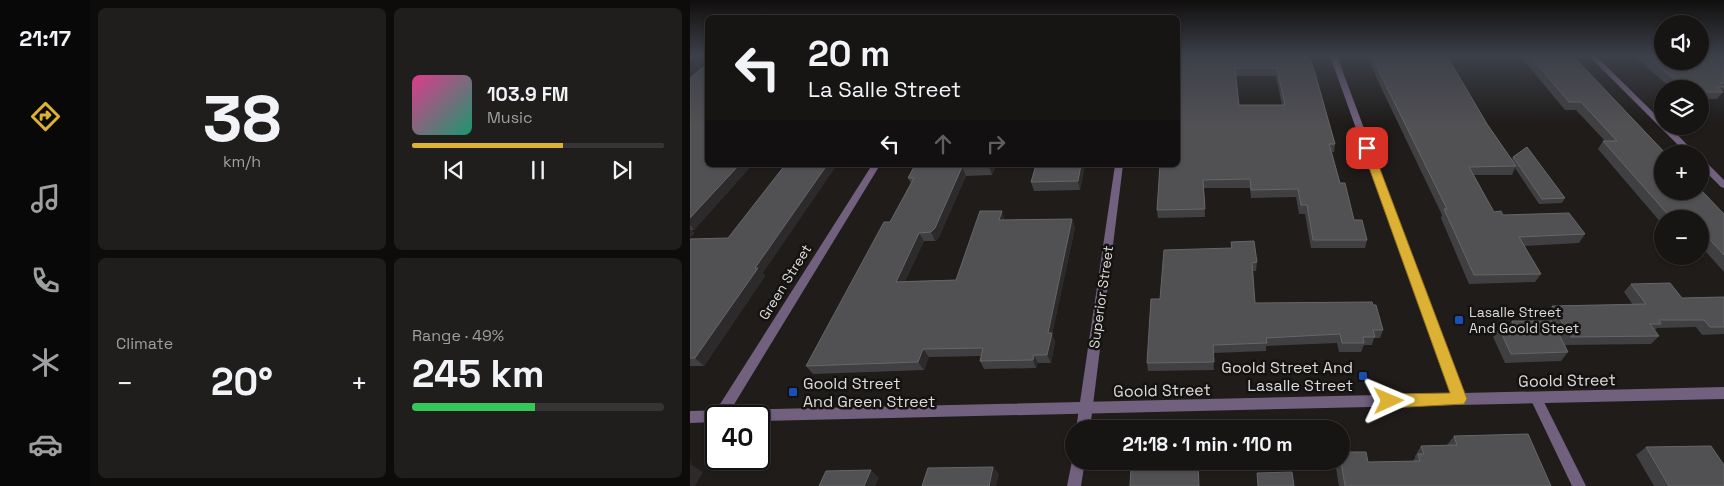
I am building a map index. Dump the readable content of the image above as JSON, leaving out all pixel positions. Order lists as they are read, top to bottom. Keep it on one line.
{"streets":{"street":["Green Street","Superior Street","Goold Street"]},"crossings":[["Superior Street","Goold Street"]],"places":{"transit":["Lasalle Street And Goold Steet","Goold Street And Lasalle Street","Goold Street And Green Street"]},"page":{"tabs":"21:17","tile":[["38","km/h"],"Climate",["Range · 49%","245 km"]],"map_buttons":["+","−"],"turn":["20 m","La Salle Street"],"song":["103.9 FM","Music"],"heat":["−","20°","+"],"limit":"40","trip":"21:18 · 1 min · 110 m"}}
